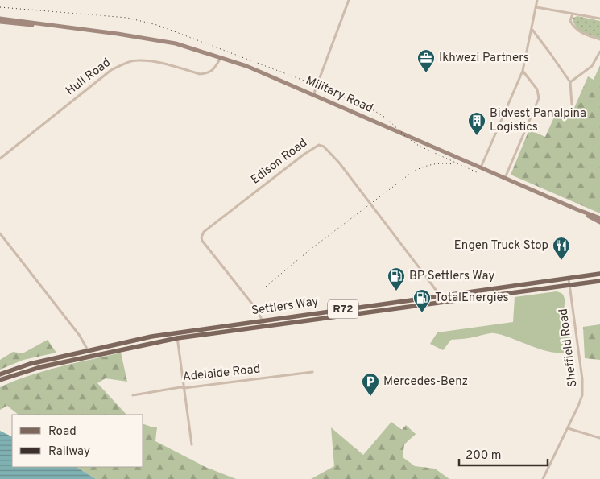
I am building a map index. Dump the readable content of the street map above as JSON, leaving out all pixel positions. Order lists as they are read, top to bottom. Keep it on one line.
{"streets":{"main road":["Settlers Way","R72"],"street":["Hull Road","Military Road","Edison Road","Sheffield Road","Adelaide Road"]},"crossings":[["Hull Road","Military Road"],["Edison Road","Settlers Way"],["Settlers Way","Sheffield Road"]],"places":{"office":["Ikhwezi Partners"],"building":["Bidvest Panalpina Logistics"],"restaurant":["Engen Truck Stop"],"fuel station":["BP Settlers Way","TotalEnergies"],"parking":["Mercedes-Benz"]},"legend":["Road","Railway"],"scale_bar":"200 m"}
